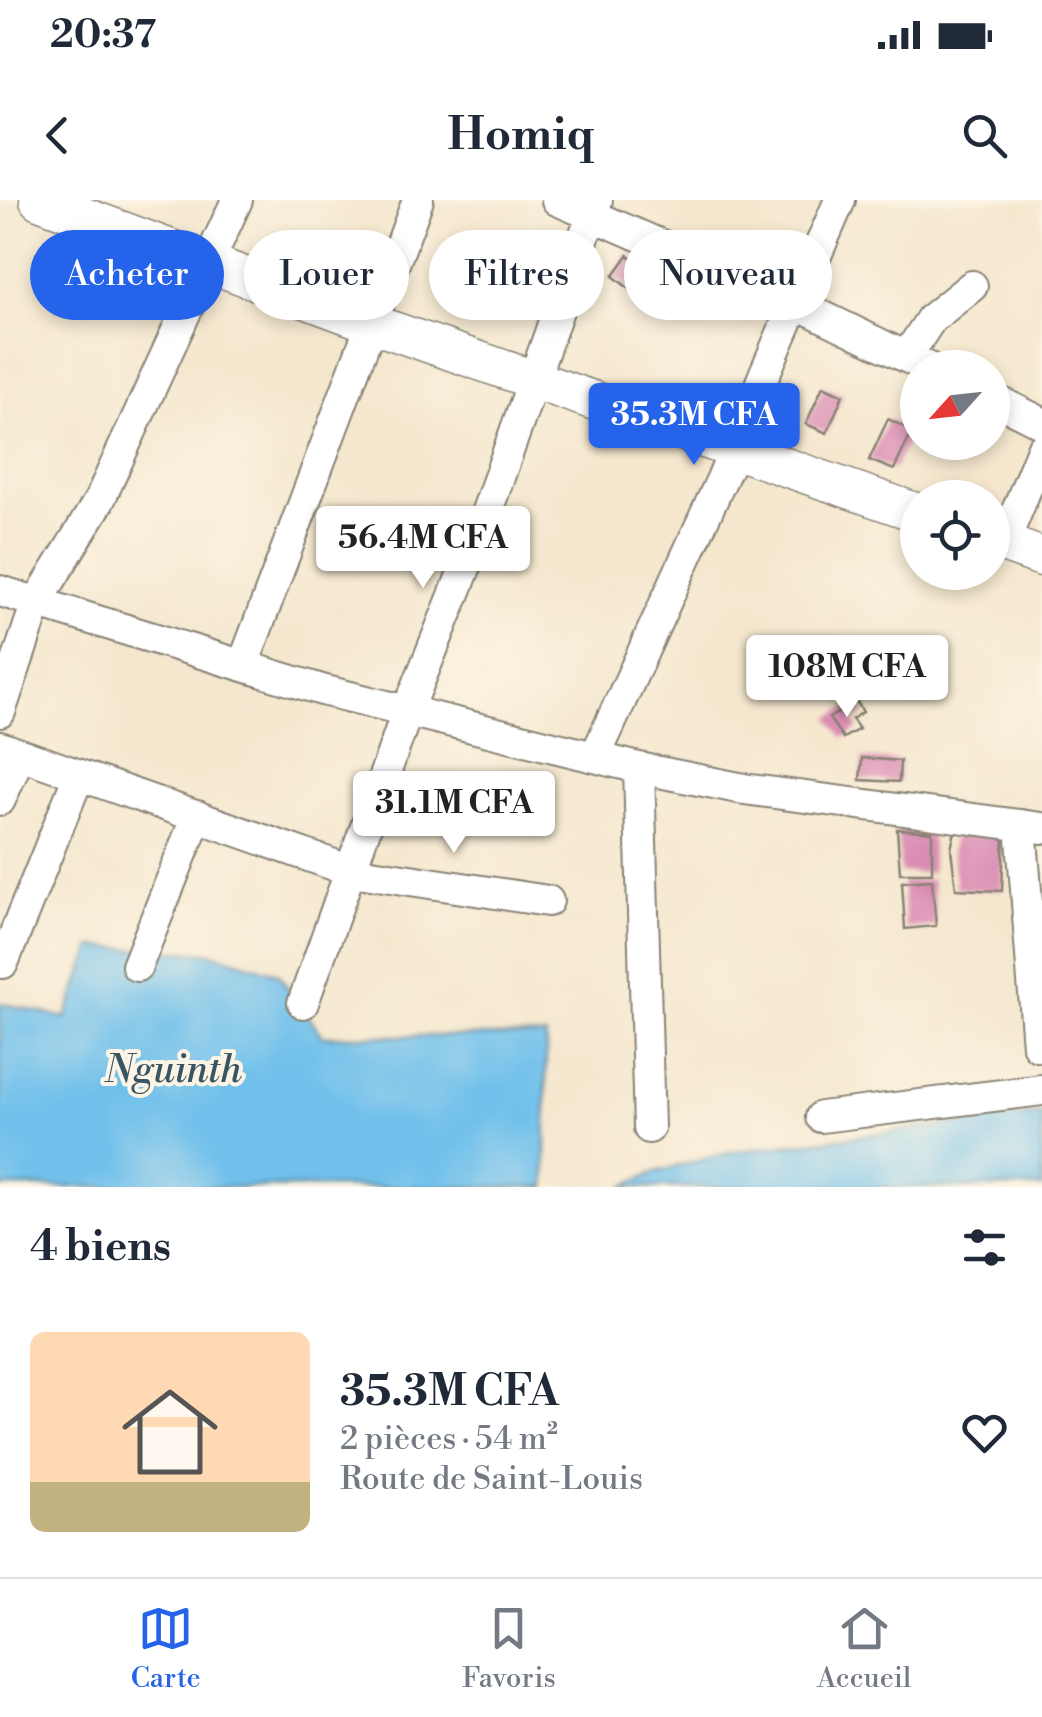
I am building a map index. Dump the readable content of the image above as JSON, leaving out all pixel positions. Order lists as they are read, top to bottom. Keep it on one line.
{"water":["Nguinth"],"north":"bottom left","page":{"status":"20:37","header":"Homiq","chip":["Acheter","Louer","Filtres","Nouveau"],"price":["35.3M CFA","56.4M CFA","108M CFA","31.1M CFA"],"heading":"4 biens","list":[{"name":"35.3M CFA","note":"2 pièces · 54 m² · Route de Saint-Louis"}],"tabs":["Carte","Favoris","Accueil"]}}
